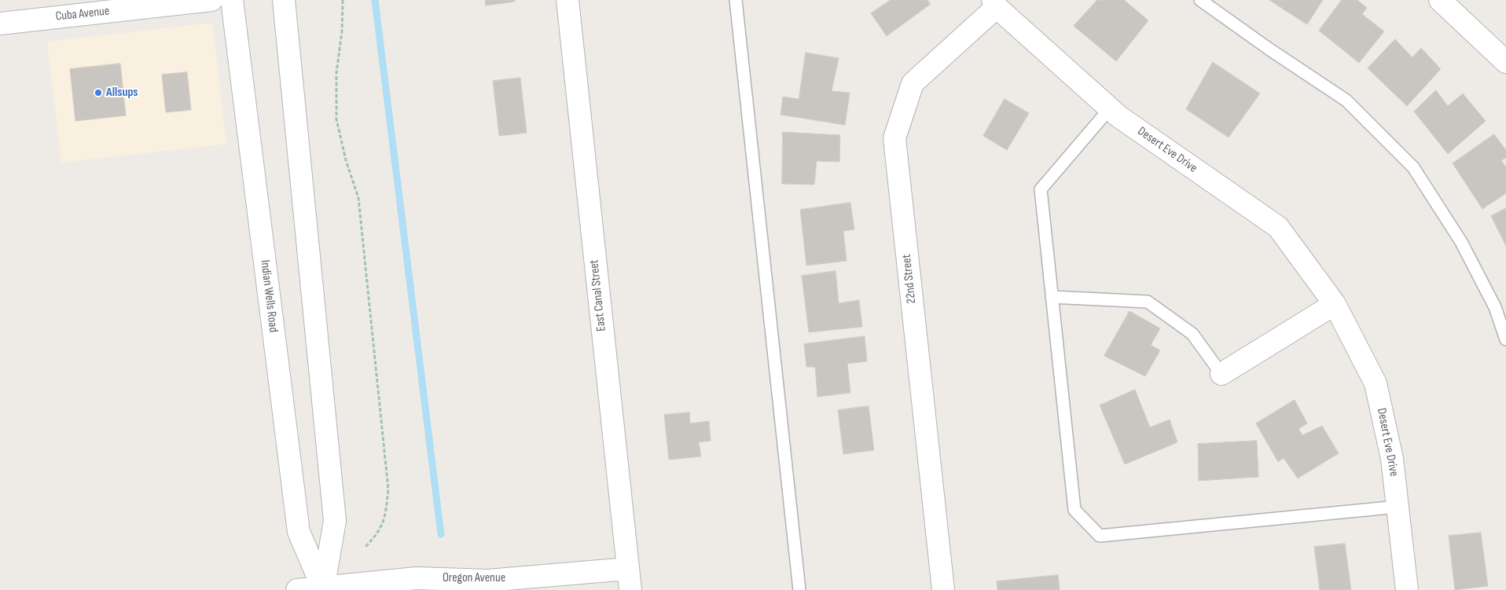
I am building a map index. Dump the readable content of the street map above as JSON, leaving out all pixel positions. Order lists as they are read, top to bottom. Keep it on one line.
{"streets":{"street":["Cuba Avenue","Desert Eve Drive","22nd Street","East Canal Street","Indian Wells Road","Oregon Avenue"]},"crossings":[["Desert Eve Drive","22nd Street"],["East Canal Street","Oregon Avenue"],["Indian Wells Road","Oregon Avenue"]],"places":["Allsups"]}
